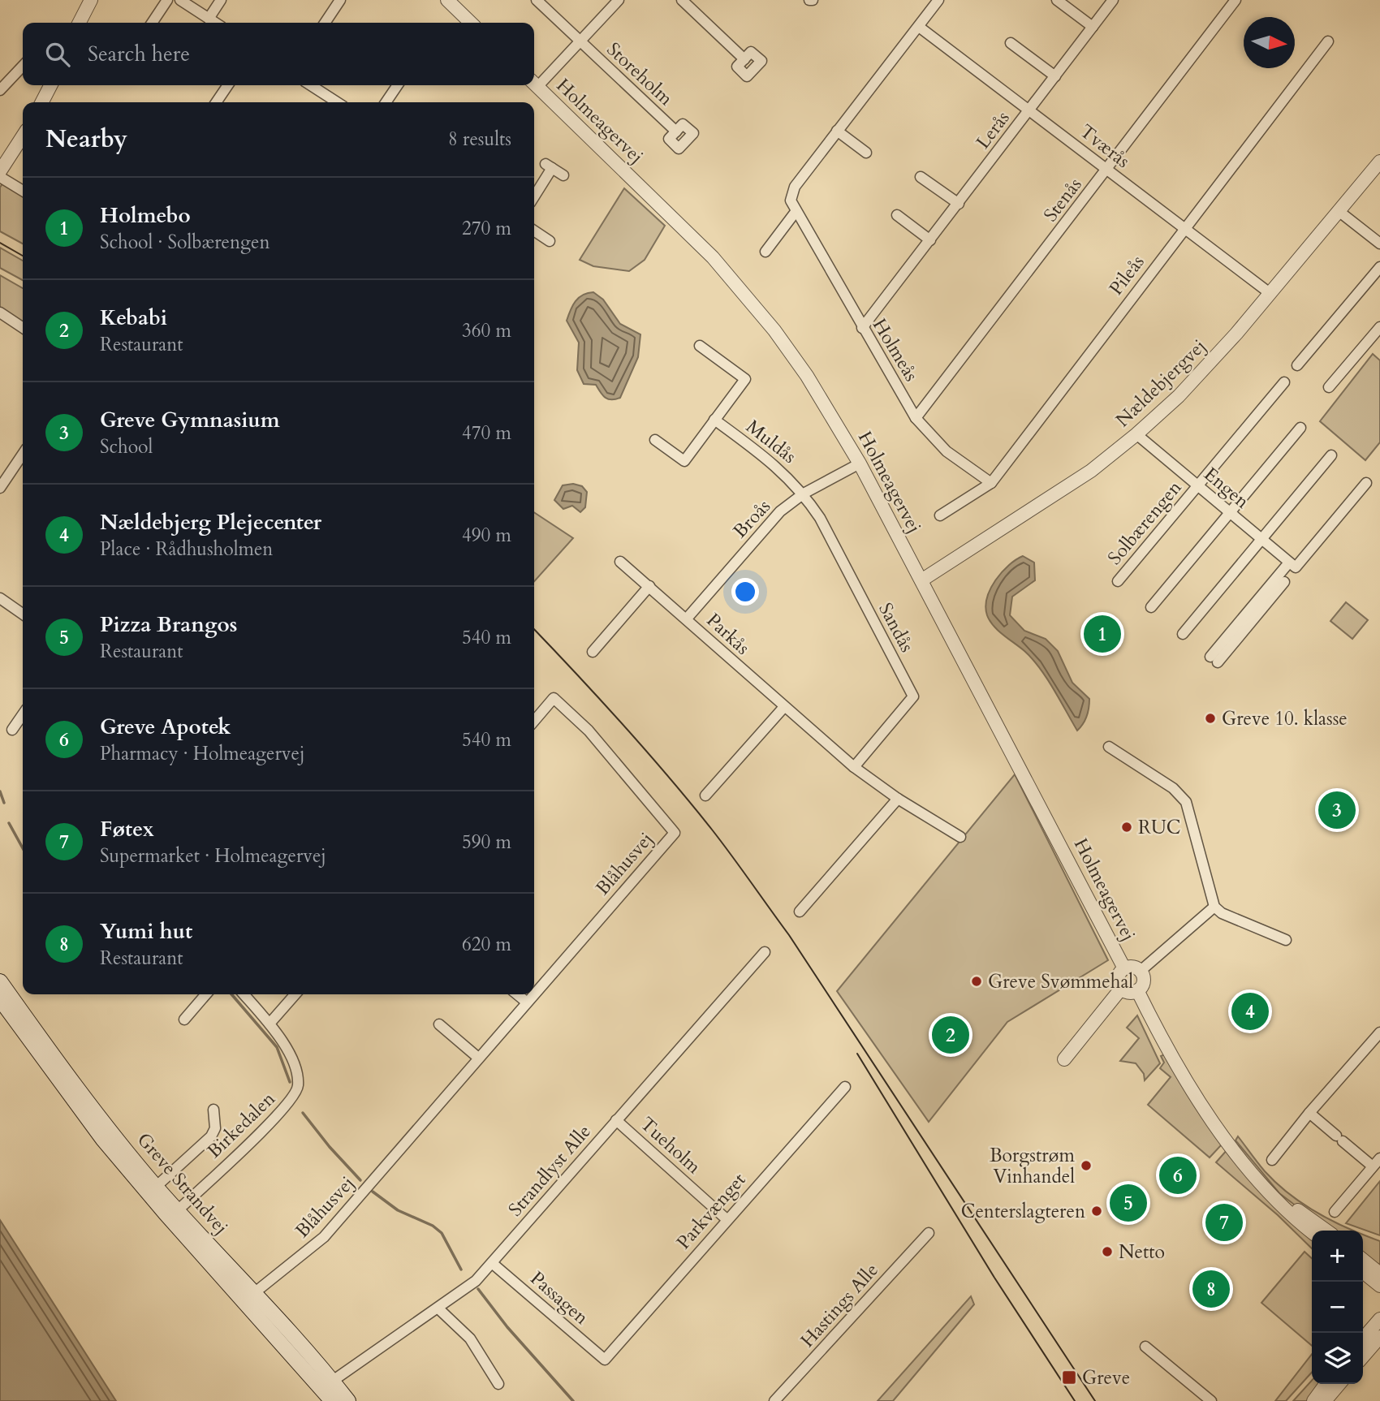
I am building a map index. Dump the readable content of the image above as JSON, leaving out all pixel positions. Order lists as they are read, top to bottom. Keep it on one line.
{"streets":{"main road":["Greve Strandvej"],"street":["Storeholm","Holmeagervej","Lerås","Tværås","Stenås","Pileås","Holmeås","Nældebjergvej","Muldås","Engen","Broås","Solbærengen","Sandås","Parkås","Blåhusvej","Birkedalen","Tueholm","Strandlyst Alle","Parkvænget","Passagen","Hastings Alle"]},"crossings":[["Holmeagervej","Nældebjergvej"],["Holmeagervej","Broås"],["Lerås","Tværås"],["Lerås","Holmeås"],["Tværås","Stenås"],["Tværås","Pileås"],["Tværås","Nældebjergvej"],["Stenås","Holmeås"],["Pileås","Holmeås"],["Nældebjergvej","Engen"],["Muldås","Broås"],["Muldås","Sandås"],["Engen","Solbærengen"],["Broås","Sandås"],["Broås","Parkås"],["Sandås","Parkås"],["Blåhusvej","Greve Strandvej"],["Birkedalen","Greve Strandvej"],["Tueholm","Strandlyst Alle"],["Tueholm","Parkvænget"],["Strandlyst Alle","Greve Strandvej"],["Strandlyst Alle","Passagen"],["Parkvænget","Passagen"]],"places":{"other":["Greve 10. klasse","RUC","Greve Svømmehal","Borgstrøm Vinhandel","Centerslagteren","Netto"],"transit":["Greve"]},"north":"right","page":{"search":"Search here","heading":["Nearby","8 results"],"list":[{"mark":"1","name":"Holmebo","note":"School · Solbærengen","value":"270 m"},{"mark":"2","name":"Kebabi","note":"Restaurant","value":"360 m"},{"mark":"3","name":"Greve Gymnasium","note":"School","value":"470 m"},{"mark":"4","name":"Nældebjerg Plejecenter","note":"Place · Rådhusholmen","value":"490 m"},{"mark":"5","name":"Pizza Brangos","note":"Restaurant","value":"540 m"},{"mark":"6","name":"Greve Apotek","note":"Pharmacy · Holmeagervej","value":"540 m"},{"mark":"7","name":"Føtex","note":"Supermarket · Holmeagervej","value":"590 m"},{"mark":"8","name":"Yumi hut","note":"Restaurant","value":"620 m"}],"pins":["1","3","4","2","6","5","7","8"],"map_buttons":["+","−"]}}
